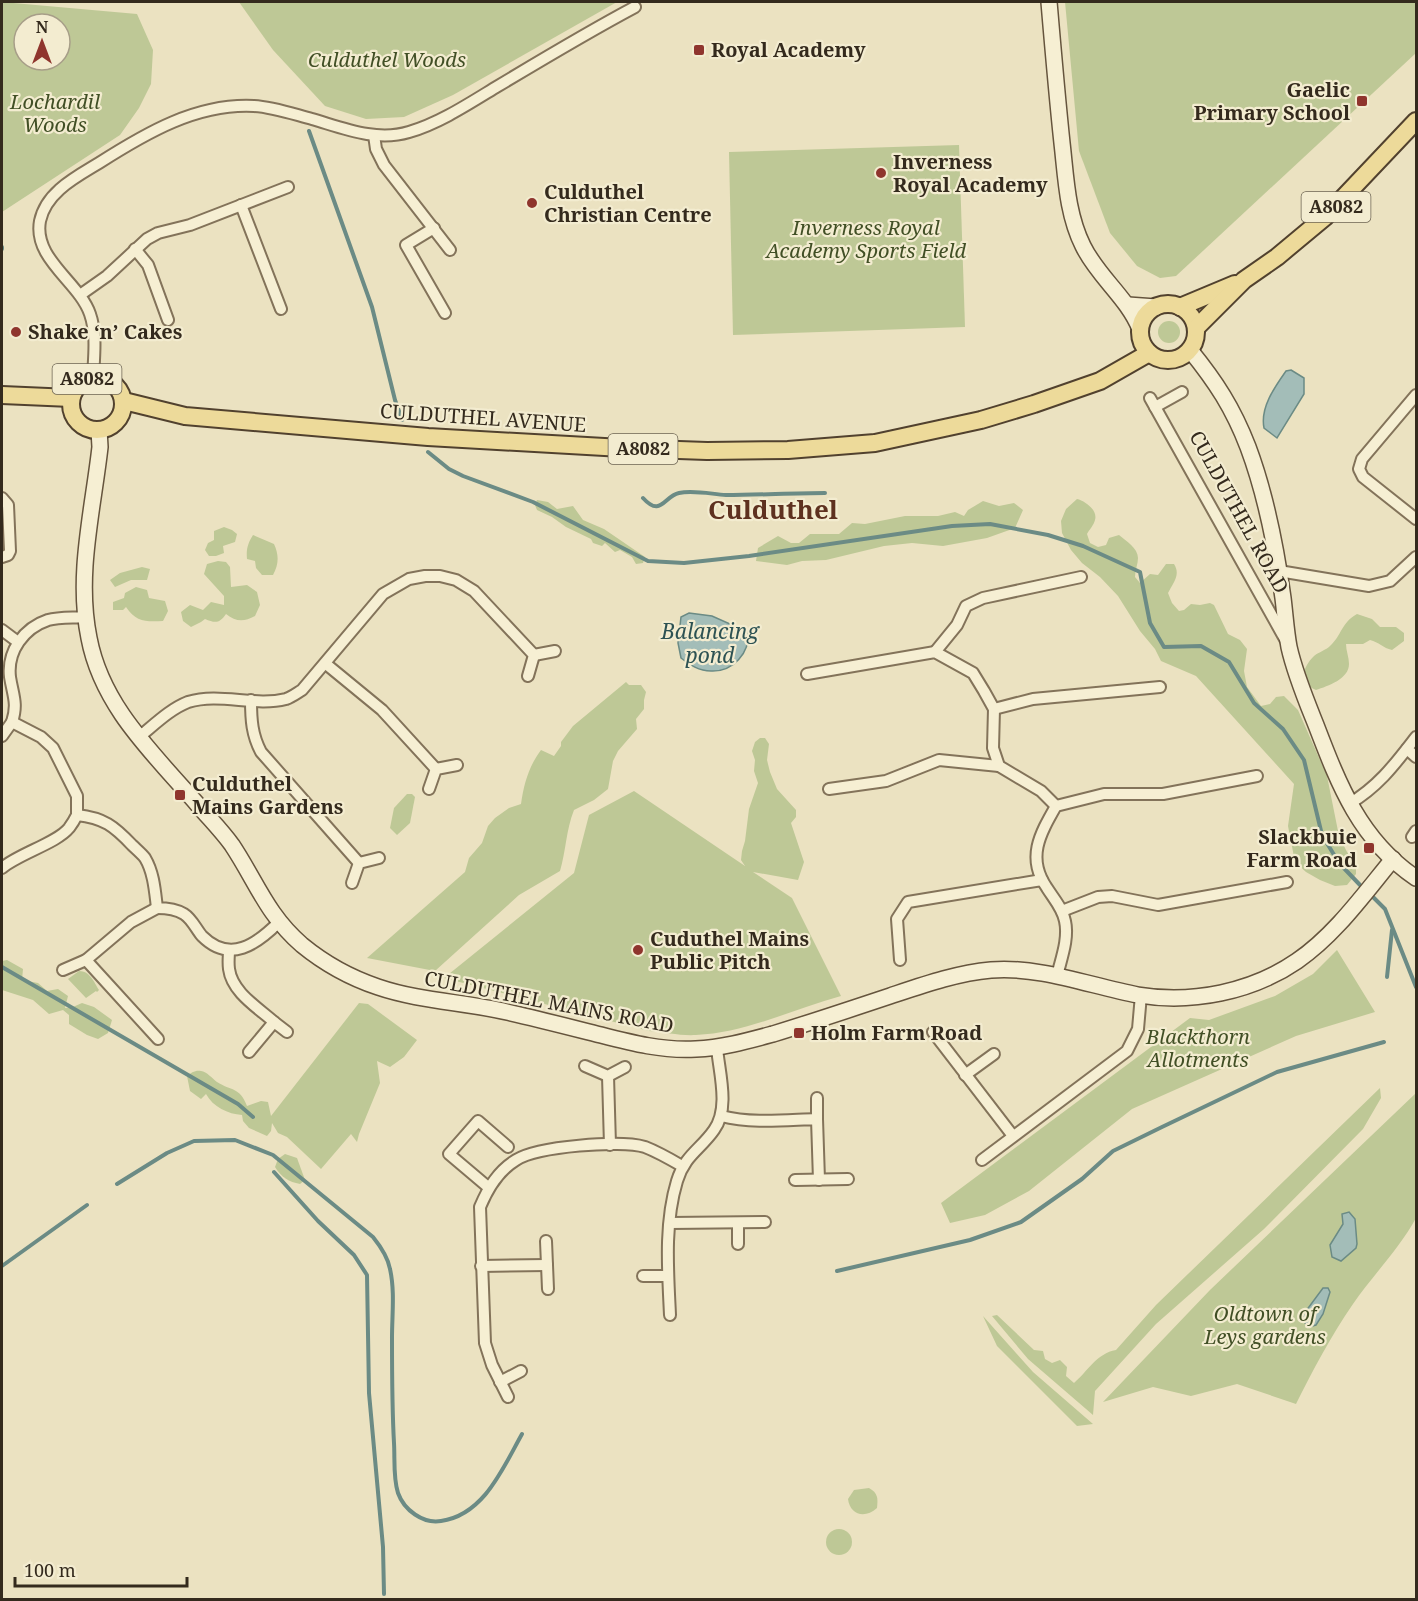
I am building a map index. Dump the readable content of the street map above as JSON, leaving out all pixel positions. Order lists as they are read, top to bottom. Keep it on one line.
{"streets":{"main road":["A8082","CULDUTHEL AVENUE"],"street":["CULDUTHEL ROAD","CULDUTHEL MAINS ROAD"]},"crossings":[["A8082","CULDUTHEL AVENUE"],["A8082","CULDUTHEL ROAD"],["A8082","CULDUTHEL MAINS ROAD"],["CULDUTHEL AVENUE","CULDUTHEL ROAD"],["CULDUTHEL AVENUE","CULDUTHEL MAINS ROAD"],["CULDUTHEL ROAD","CULDUTHEL MAINS ROAD"]],"districts":["Culduthel"],"water":["Balancing pond"],"parks":["Culduthel Woods","Lochardil Woods","Inverness Royal Academy Sports Field","Blackthorn Allotments","Oldtown of Leys gardens"],"places":{"transit":["Royal Academy","Gaelic Primary School","Culduthel Mains Gardens","Slackbuie Farm Road","Holm Farm Road"],"other":["Inverness Royal Academy","Culduthel Christian Centre","Shake ‘n’ Cakes","Cuduthel Mains Public Pitch"]},"scale_bar":"100 m","north":"top"}
